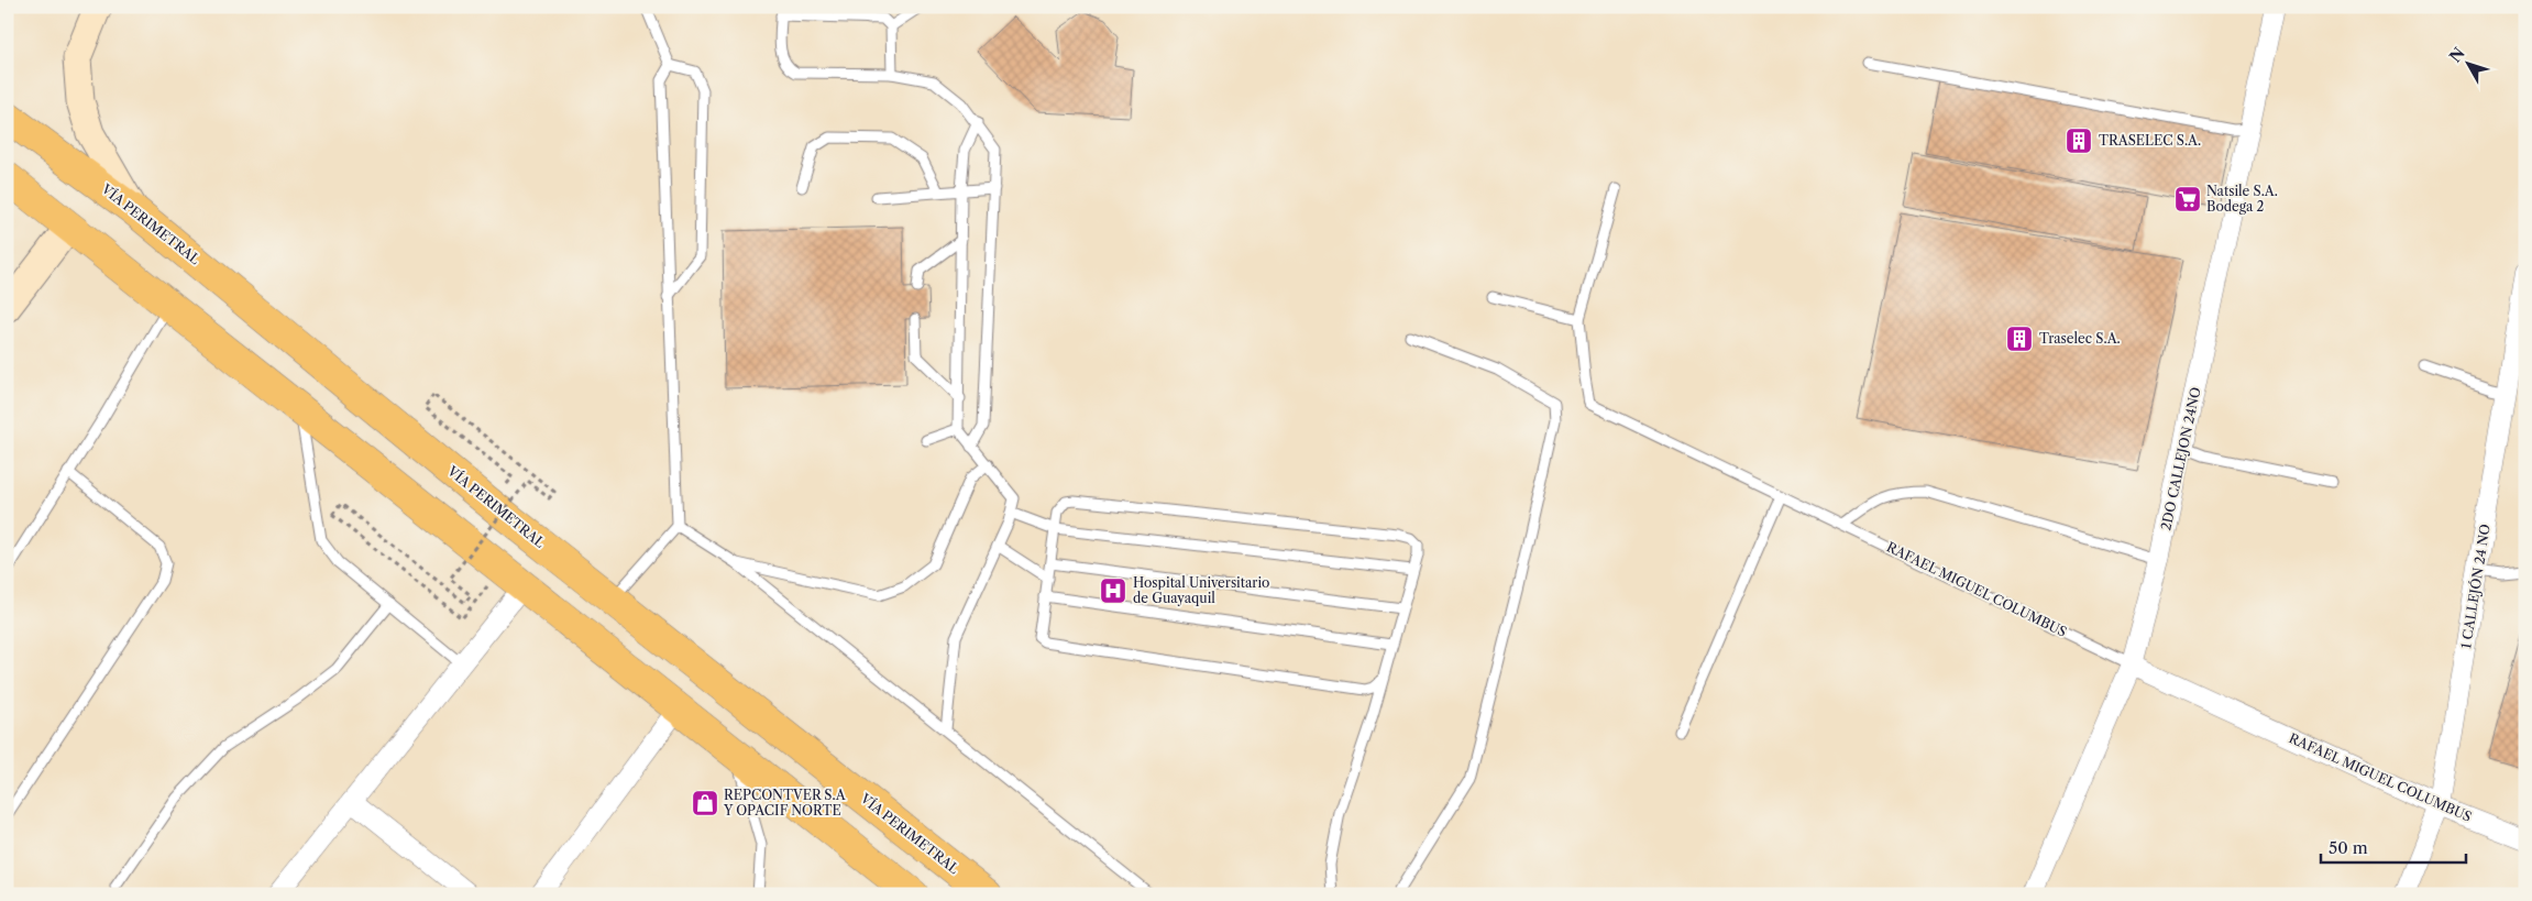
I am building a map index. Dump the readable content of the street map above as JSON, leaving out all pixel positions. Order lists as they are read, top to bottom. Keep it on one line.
{"streets":{"highway":["VÍA PERIMETRAL"],"street":["2DO CALLEJON 24NO","1 CALLEJÓN 24 NO","RAFAEL MIGUEL COLUMBUS"]},"crossings":[["2DO CALLEJON 24NO","RAFAEL MIGUEL COLUMBUS"],["1 CALLEJÓN 24 NO","RAFAEL MIGUEL COLUMBUS"]],"places":{"building":["TRASELEC S.A.","Traselec S.A."],"supermarket":["Natsile S.A. Bodega 2"],"hospital":["Hospital Universitario de Guayaquil"],"shop":["REPCONTVER S.A Y OPACIF NORTE"]},"scale_bar":"50 m","north":"top left"}
